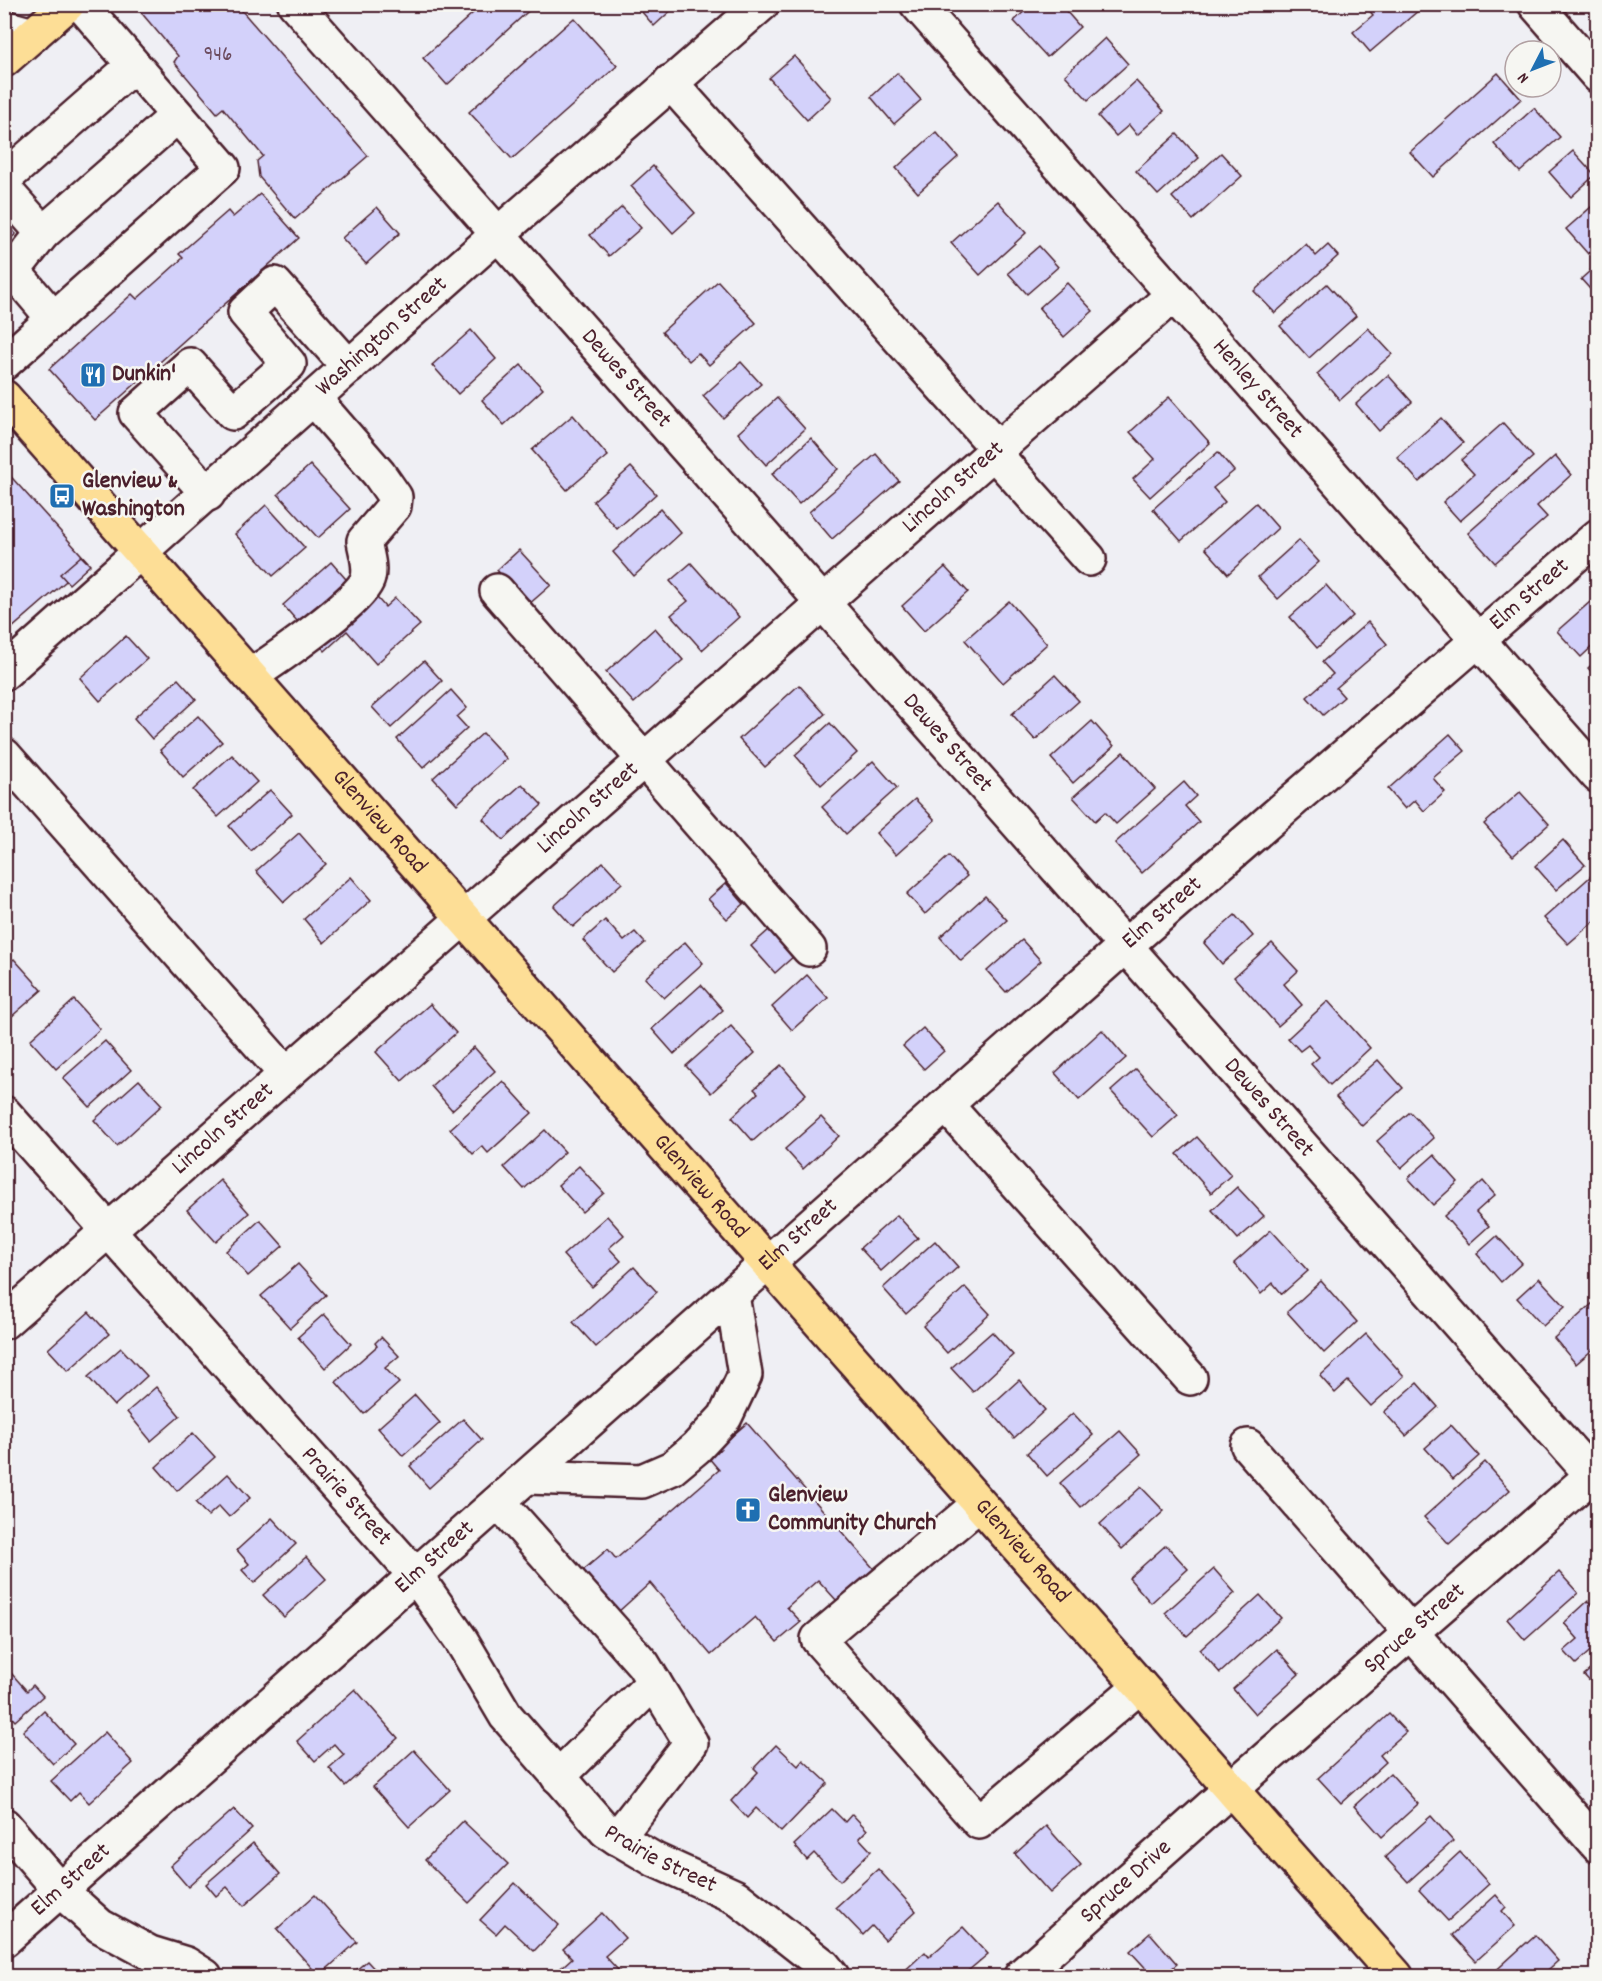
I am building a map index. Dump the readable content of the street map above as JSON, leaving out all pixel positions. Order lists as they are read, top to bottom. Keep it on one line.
{"streets":{"main road":["Glenview Road"],"street":["Washington Street","Dewes Street","Henley Street","Lincoln Street","Elm Street","Prairie Street","Spruce Street","Spruce Drive"]},"crossings":[["Washington Street","Dewes Street"],["Washington Street","Glenview Road"],["Dewes Street","Lincoln Street"],["Dewes Street","Elm Street"],["Dewes Street","Spruce Street"],["Henley Street","Lincoln Street"],["Henley Street","Elm Street"],["Lincoln Street","Glenview Road"],["Lincoln Street","Prairie Street"],["Elm Street","Glenview Road"],["Elm Street","Prairie Street"],["Glenview Road","Spruce Street"],["Glenview Road","Spruce Drive"],["Spruce Street","Spruce Drive"]],"places":{"restaurant":["Dunkin'"],"bus stop":["Glenview & Washington"],"church":["Glenview Community Church"]},"house_numbers":["946"],"north":"bottom left"}
